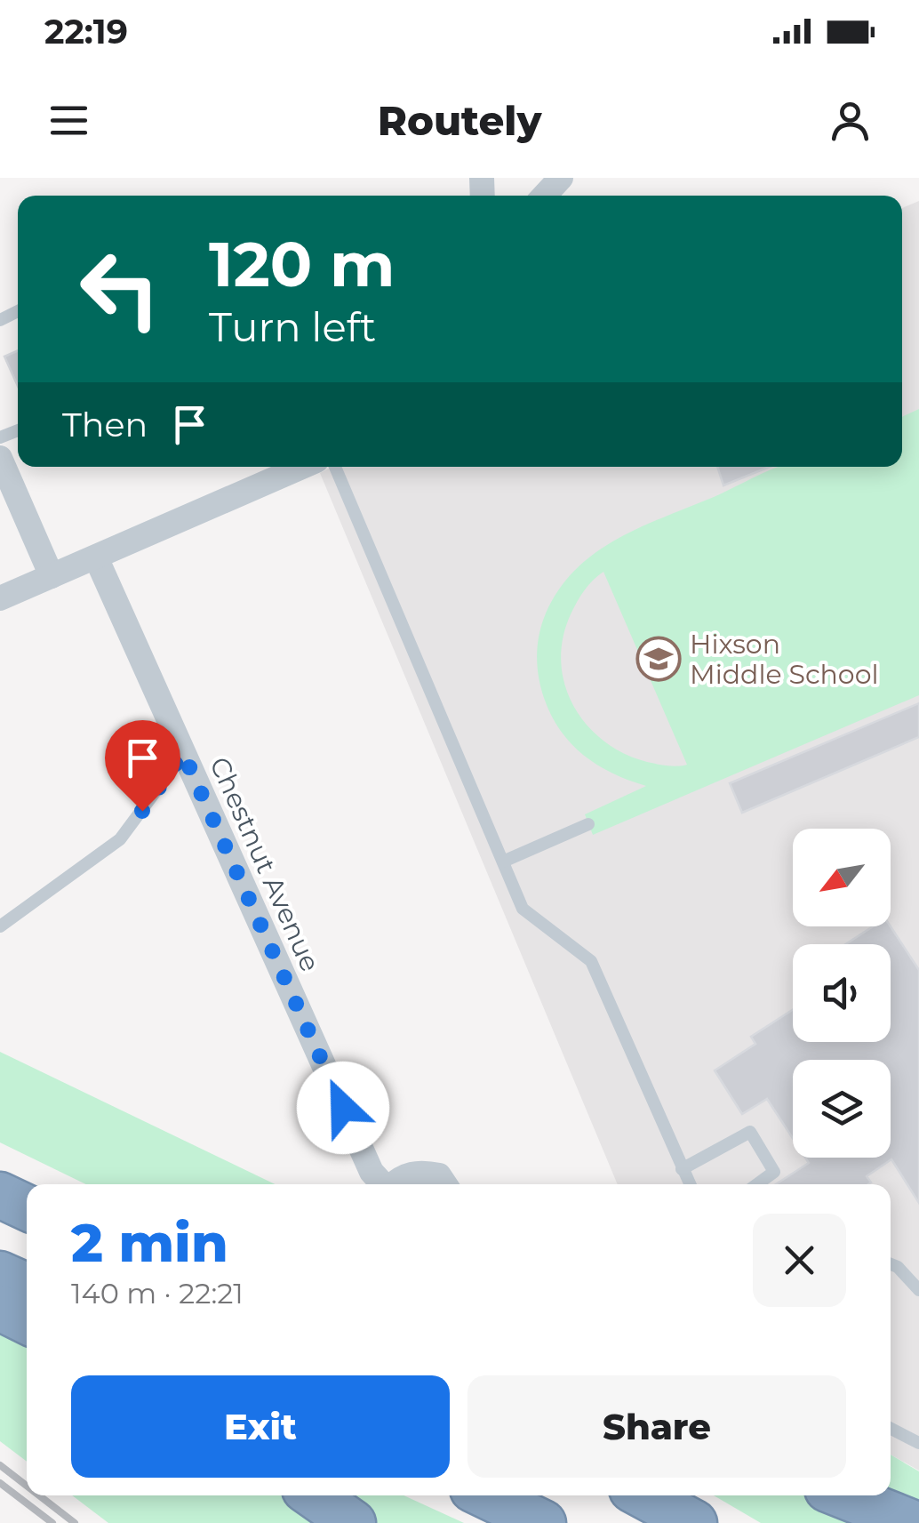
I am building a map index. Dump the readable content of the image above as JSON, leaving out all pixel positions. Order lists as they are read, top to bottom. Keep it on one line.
{"streets":{"street":["Chestnut Avenue"]},"places":{"school or university":["Hixson Middle School"]},"north":"bottom left","page":{"status":"22:19","header":"Routely","turn":["120 m","Turn left"],"then":"Then","heading":["2 min","140 m · 22:21"],"buttons":["Exit","Share"]}}
